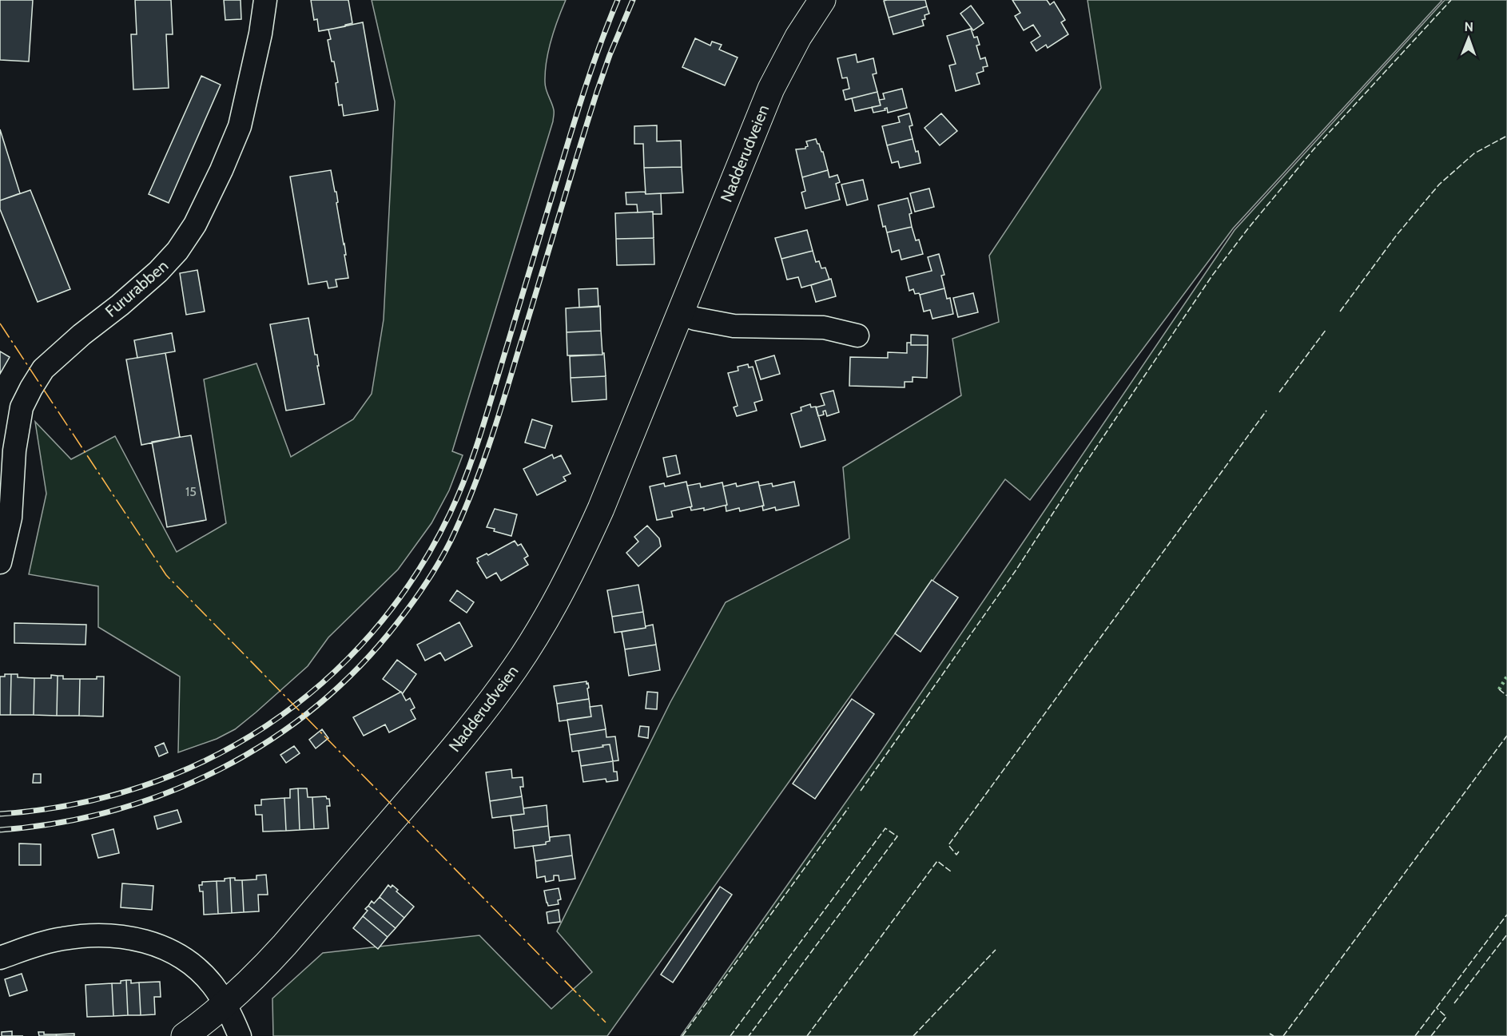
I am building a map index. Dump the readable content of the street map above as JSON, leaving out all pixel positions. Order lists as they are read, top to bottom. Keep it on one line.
{"streets":{"main road":["Nadderudveien"],"street":["Fururabben"]},"house_numbers":["15"],"north":"top"}
